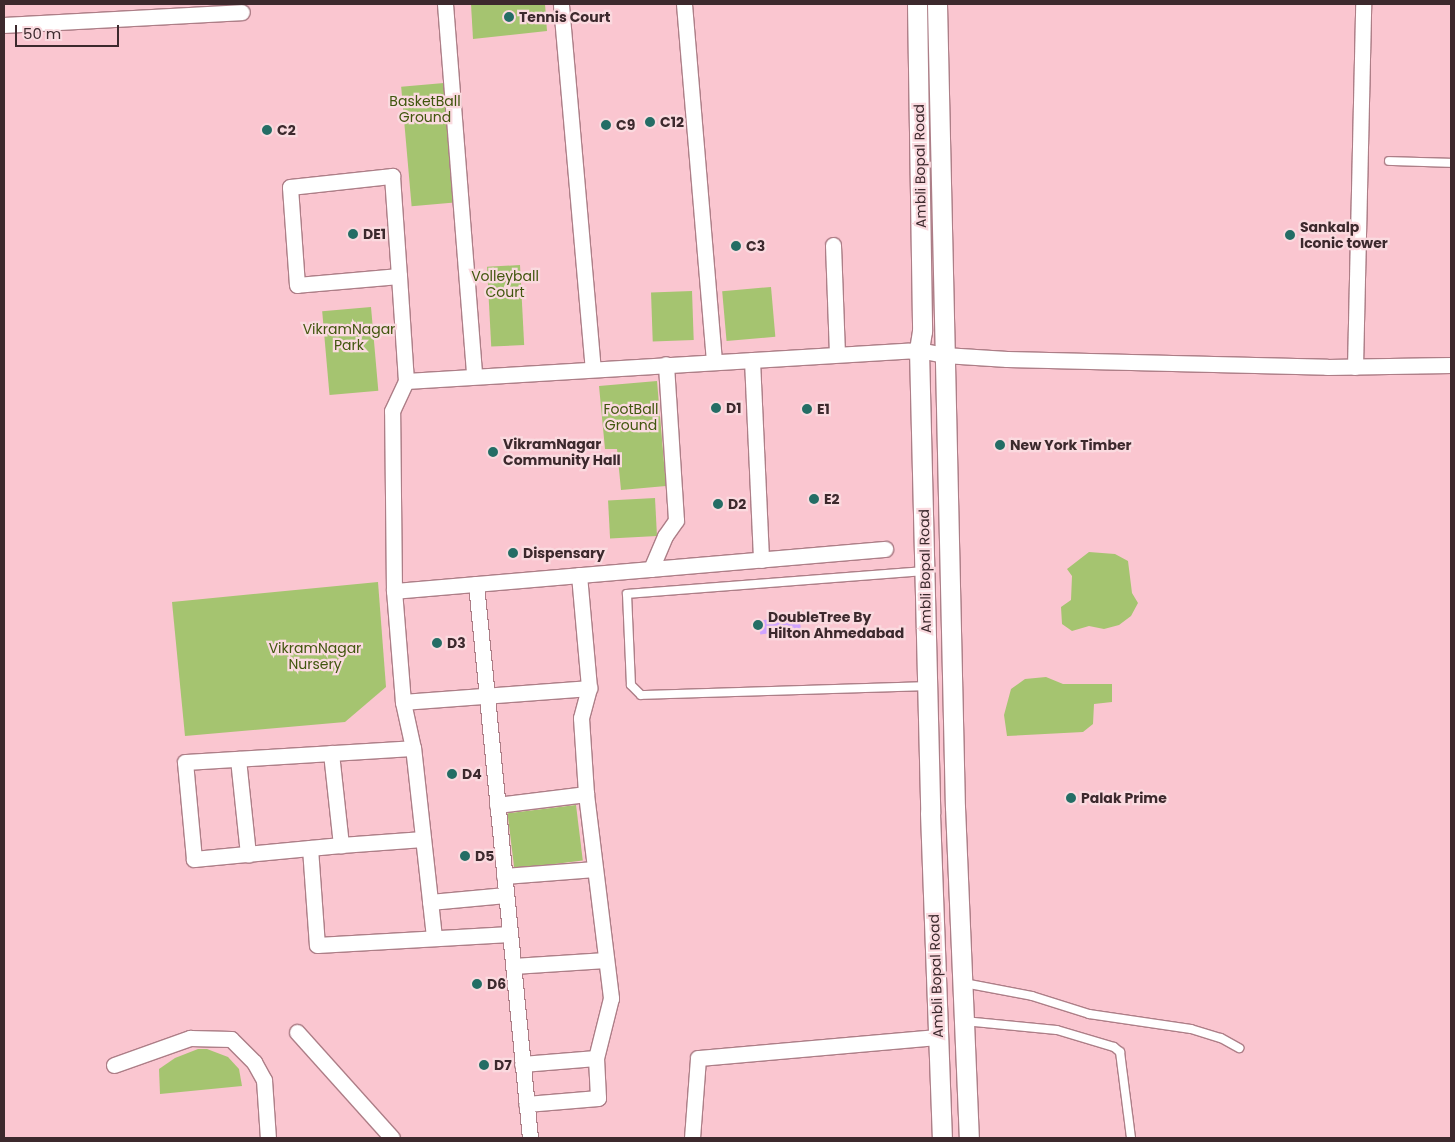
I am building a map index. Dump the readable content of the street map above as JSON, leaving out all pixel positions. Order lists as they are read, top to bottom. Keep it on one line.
{"streets":{"street":["Ambli Bopal Road"]},"parks":["BasketBall Ground","Volleyball Court","VikramNagar Park","FootBall Ground","VikramNagar Nursery"],"places":["Tennis Court","C12","C9","C2","DE1","Sankalp Iconic tower","C3","D1","E1","New York Timber","VikramNagar Community Hall","E2","D2","Dispensary","DoubleTree By Hilton Ahmedabad","D3","D4","Palak Prime","D5","D6","D7"],"scale_bar":"50 m"}
